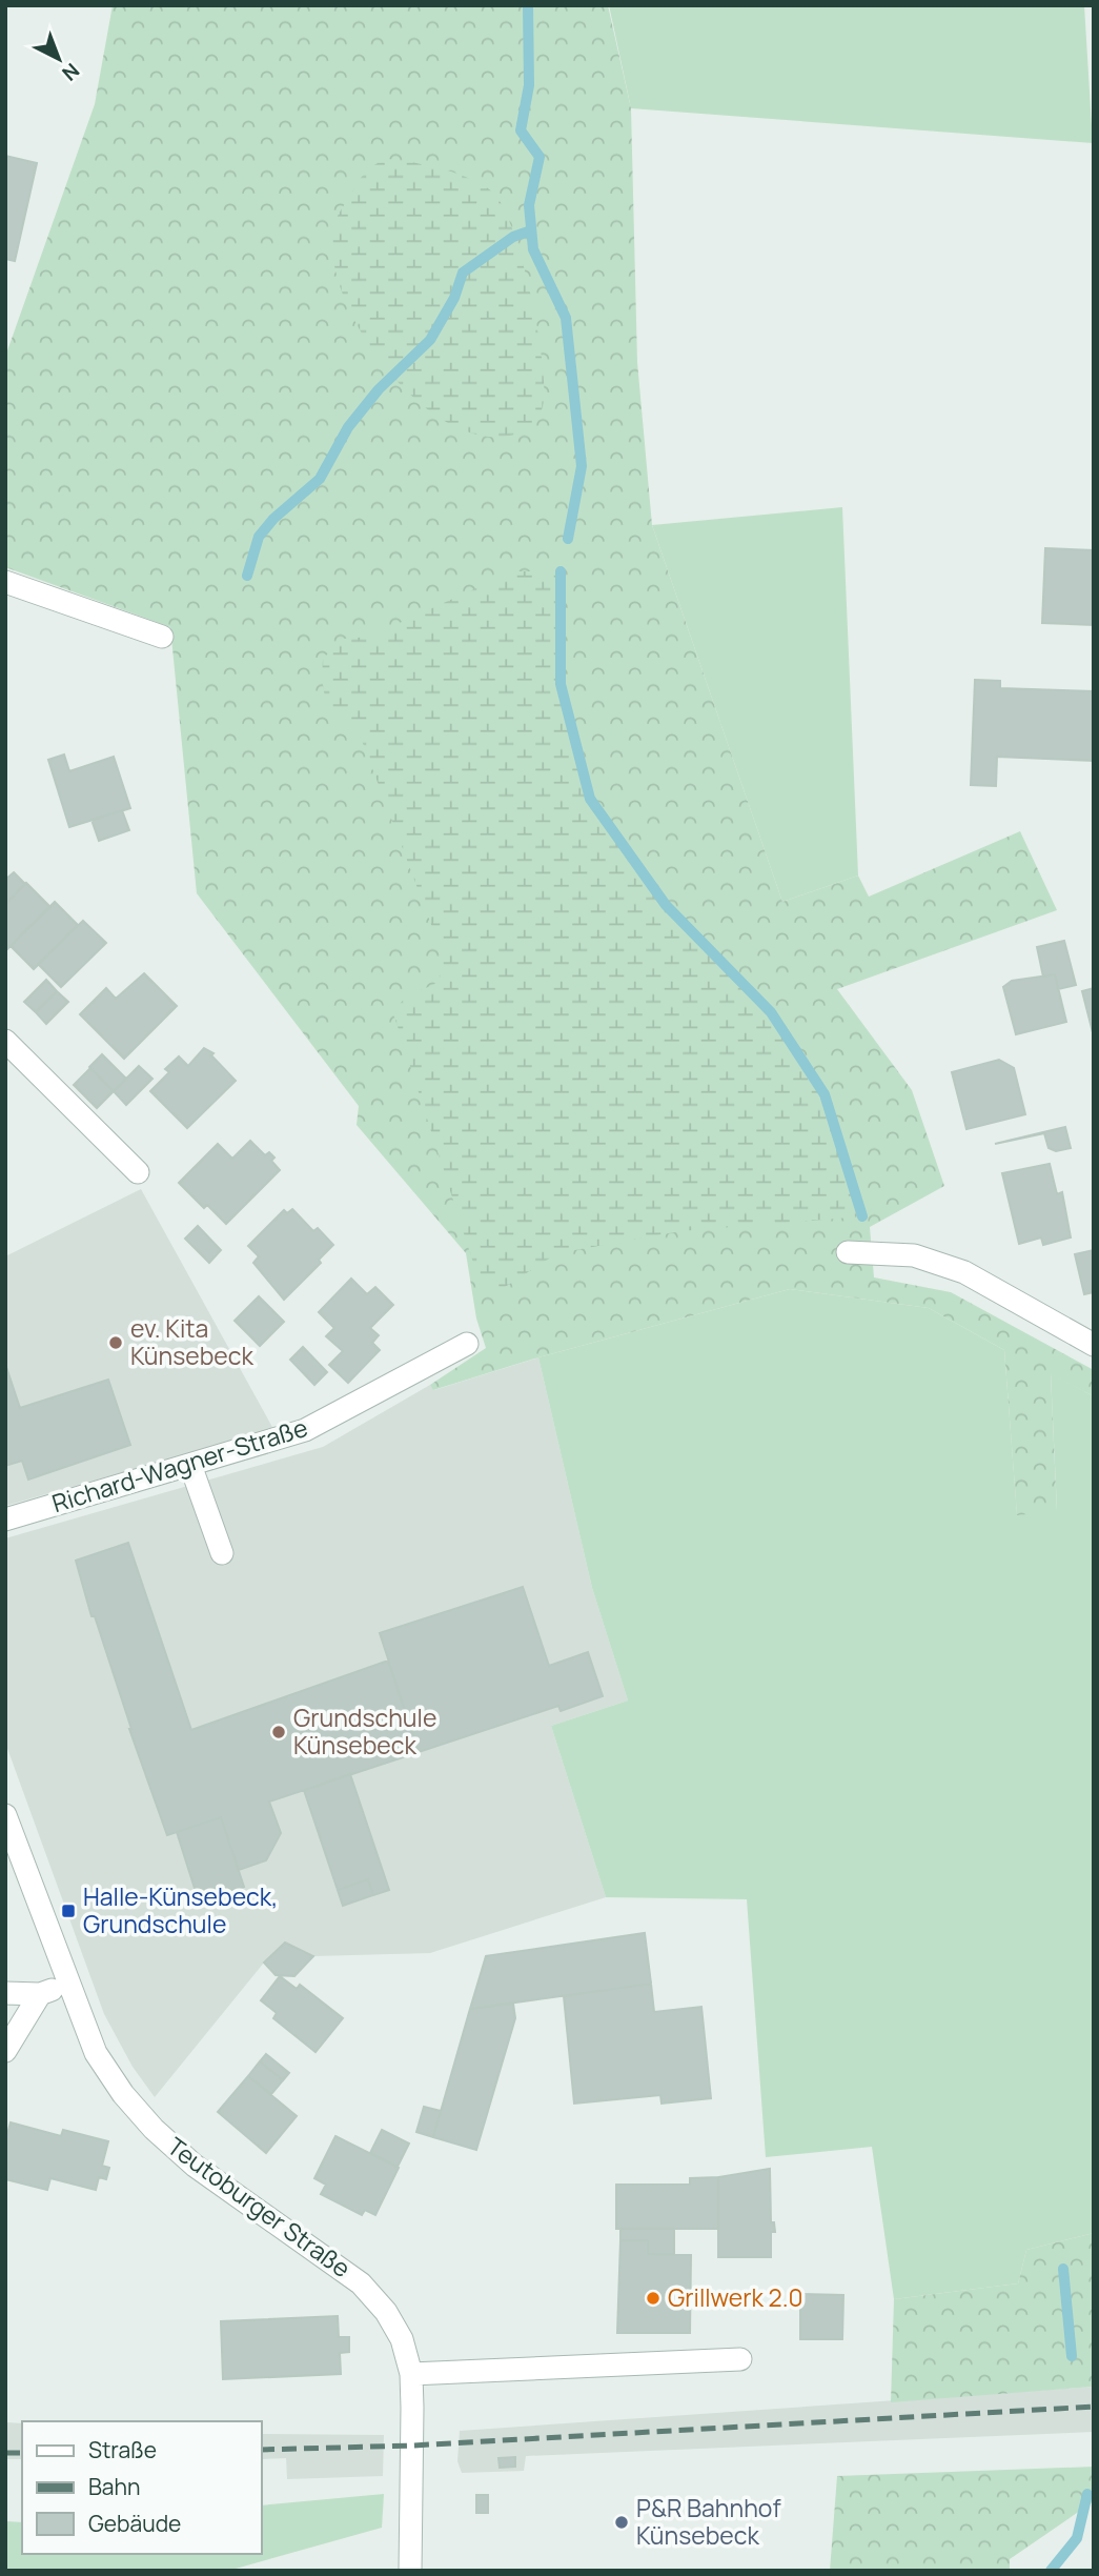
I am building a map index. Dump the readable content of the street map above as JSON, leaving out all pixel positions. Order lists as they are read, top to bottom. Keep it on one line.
{"streets":{"street":["Richard-Wagner-Straße","Teutoburger Straße"]},"places":{"other":["ev. Kita Künsebeck","Grundschule Künsebeck","Grillwerk 2.0","P&R Bahnhof Künsebeck"],"transit":["Halle-Künsebeck, Grundschule"]},"legend":["Straße","Bahn","Gebäude"],"north":"bottom right"}
